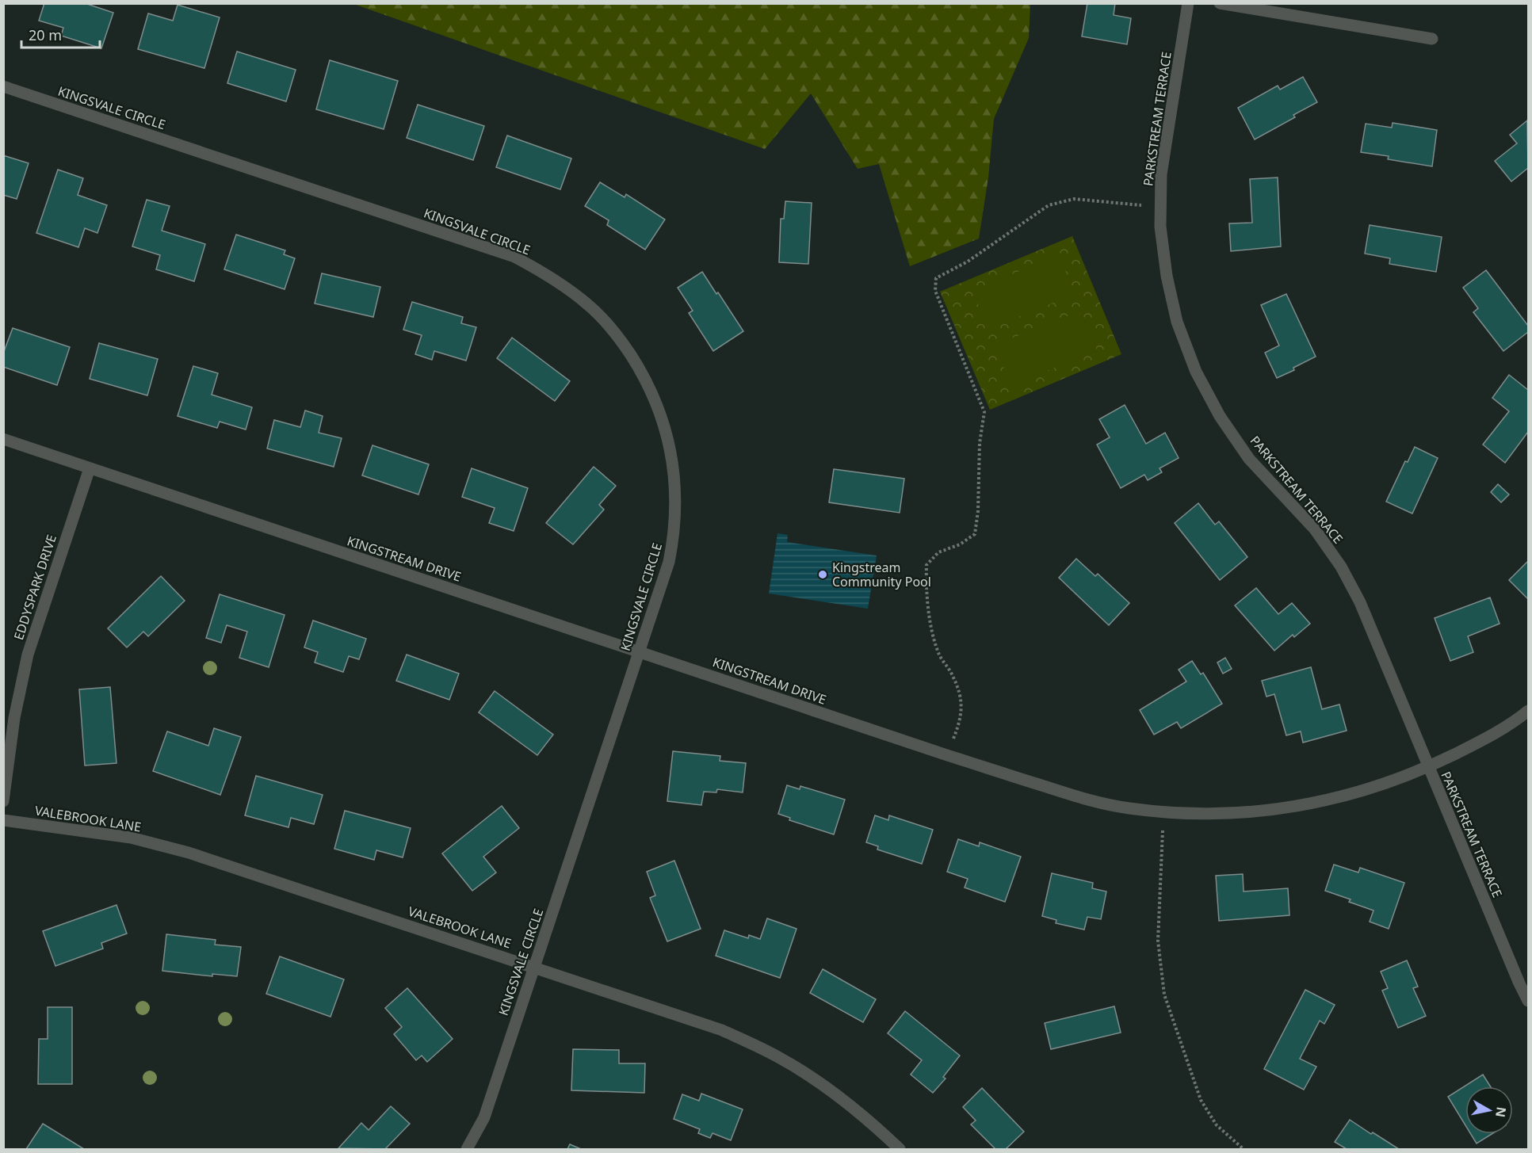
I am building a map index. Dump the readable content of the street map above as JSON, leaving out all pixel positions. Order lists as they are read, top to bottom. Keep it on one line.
{"streets":{"street":["KINGSVALE CIRCLE","PARKSTREAM TERRACE","KINGSTREAM DRIVE","EDDYSPARK DRIVE","VALEBROOK LANE"]},"crossings":[["KINGSVALE CIRCLE","KINGSTREAM DRIVE"],["KINGSVALE CIRCLE","VALEBROOK LANE"],["PARKSTREAM TERRACE","KINGSTREAM DRIVE"],["KINGSTREAM DRIVE","EDDYSPARK DRIVE"]],"places":["Kingstream Community Pool"],"scale_bar":"20 m","north":"right"}
